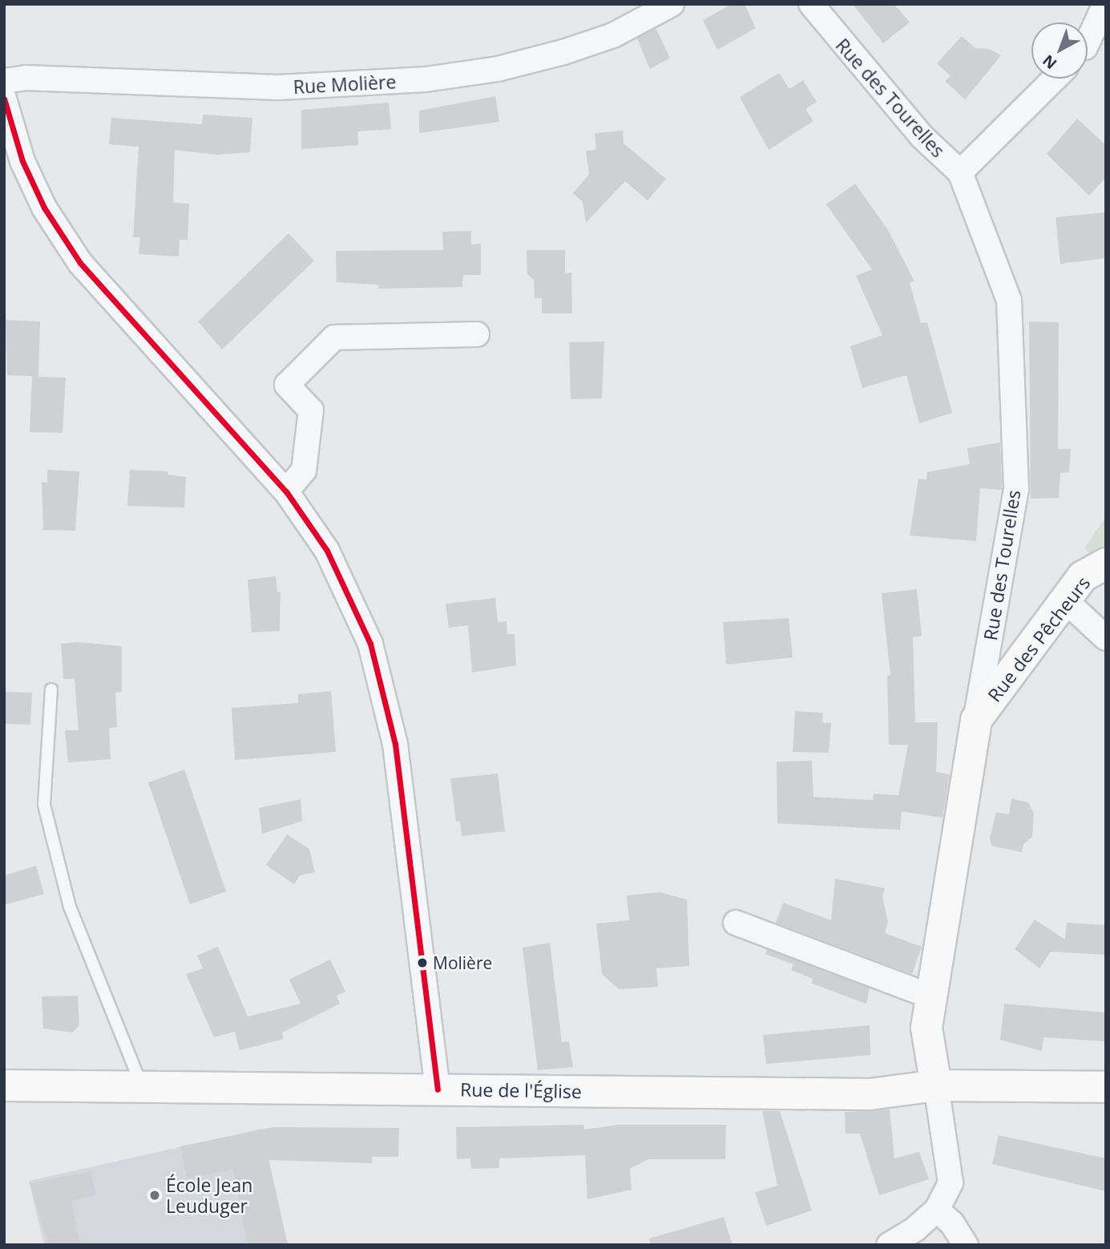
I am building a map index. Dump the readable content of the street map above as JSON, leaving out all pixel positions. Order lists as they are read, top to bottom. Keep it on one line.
{"streets":{"street":["Rue Molière","Rue des Tourelles","Rue des Pêcheurs","Rue de l'Église"]},"crossings":[["Rue des Tourelles","Rue des Pêcheurs"],["Rue des Tourelles","Rue de l'Église"]],"places":["Molière","École Jean Leuduger"],"north":"bottom left"}
